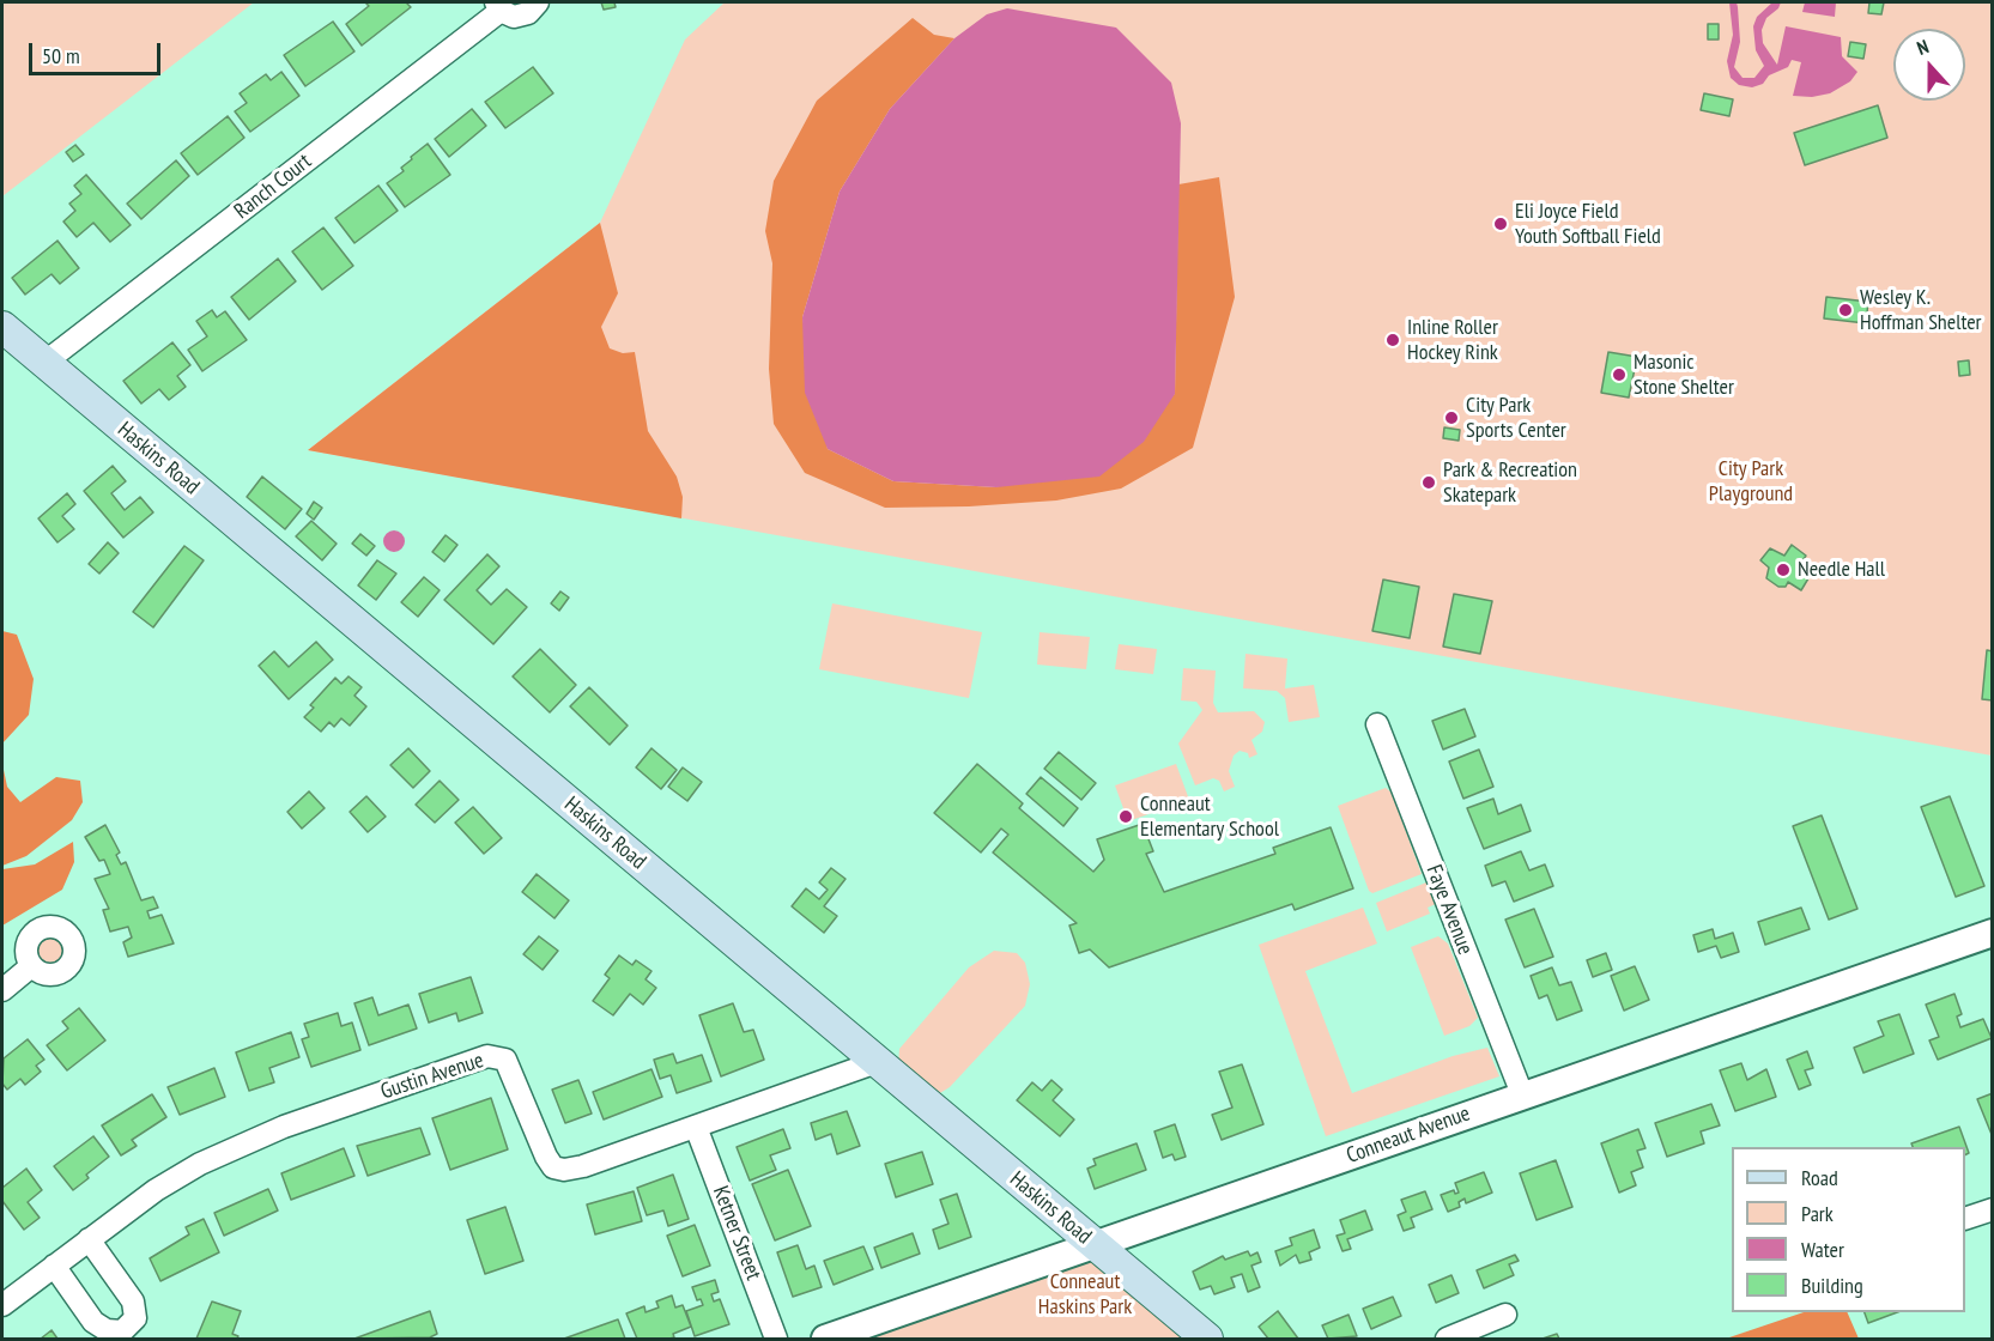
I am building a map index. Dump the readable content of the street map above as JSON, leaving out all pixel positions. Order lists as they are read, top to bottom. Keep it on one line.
{"streets":{"main road":["Haskins Road"],"street":["Ranch Court","Faye Avenue","Gustin Avenue","Conneaut Avenue","Ketner Street"]},"crossings":[["Ranch Court","Haskins Road"],["Haskins Road","Gustin Avenue"],["Haskins Road","Conneaut Avenue"],["Faye Avenue","Conneaut Avenue"],["Gustin Avenue","Ketner Street"]],"parks":["City Park Playground","Conneaut Haskins Park"],"places":["Eli Joyce Field Youth Softball Field","Wesley K. Hoffman Shelter","Inline Roller Hockey Rink","Masonic Stone Shelter","City Park Sports Center","Park & Recreation Skatepark","Needle Hall","Conneaut Elementary School"],"legend":["Road","Park","Water","Building"],"scale_bar":"50 m","north":"top"}
